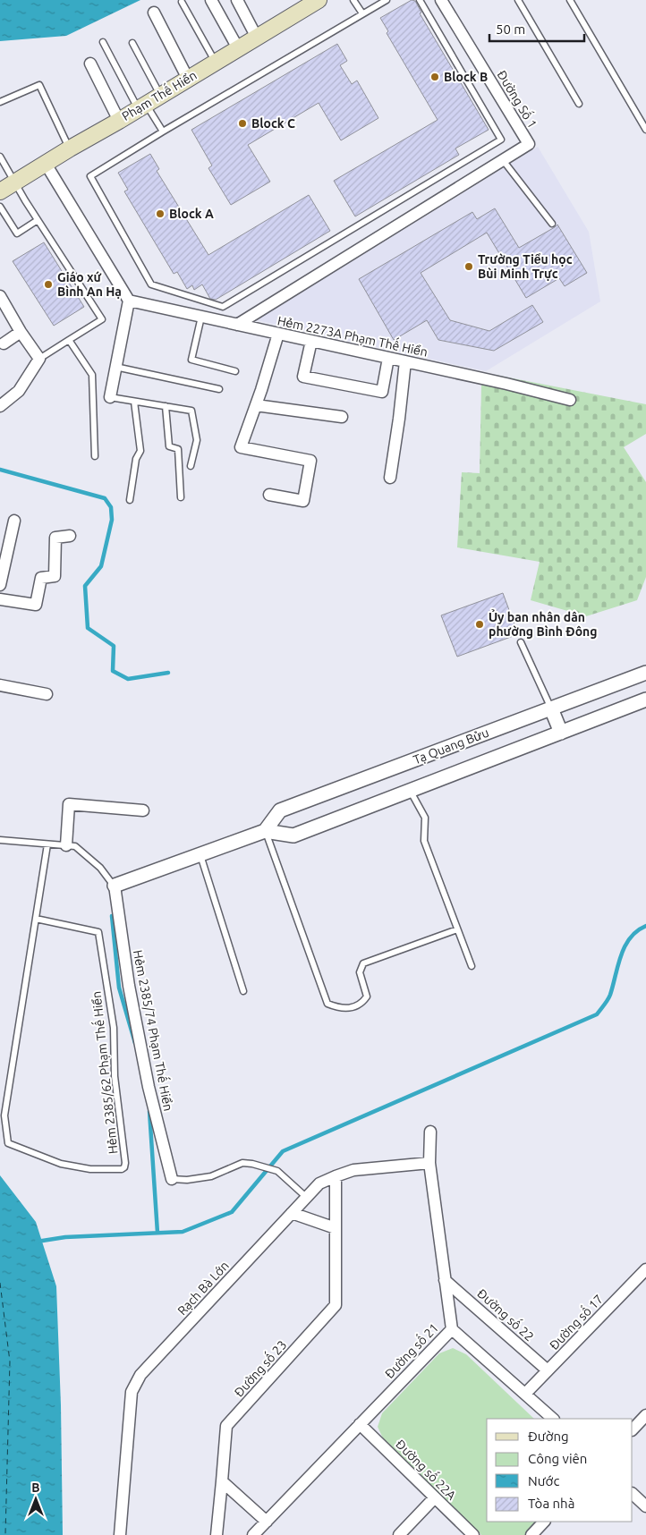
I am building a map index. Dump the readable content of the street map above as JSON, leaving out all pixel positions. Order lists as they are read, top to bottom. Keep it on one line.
{"streets":{"main road":["Phạm Thế Hiển"],"street":["Đường Số 1","Hẻm 2273A Phạm Thế Hiển","Tạ Quang Bửu","Hẻm 2385/74 Phạm Thế Hiển","Rạch Bà Lớn","Đường số 22","Đường số 17","Đường số 21","Đường số 23","Đường số 22A"],"lane":["Hẻm 2385/62 Phạm Thế Hiển"]},"crossings":[["Rạch Bà Lớn","Đường số 21"],["Rạch Bà Lớn","Đường số 23"],["Đường số 22","Đường số 17"],["Đường số 22","Đường số 21"],["Đường số 21","Đường số 22A"]],"places":["Block B","Block C","Block A","Trường Tiểu học Bùi Minh Trực","Giáo xứ Bình An Hạ","Ủy ban nhân dân phường Bình Đông"],"legend":["Đường","Công viên","Nước","Tòa nhà"],"scale_bar":"50 m","north":"top"}
